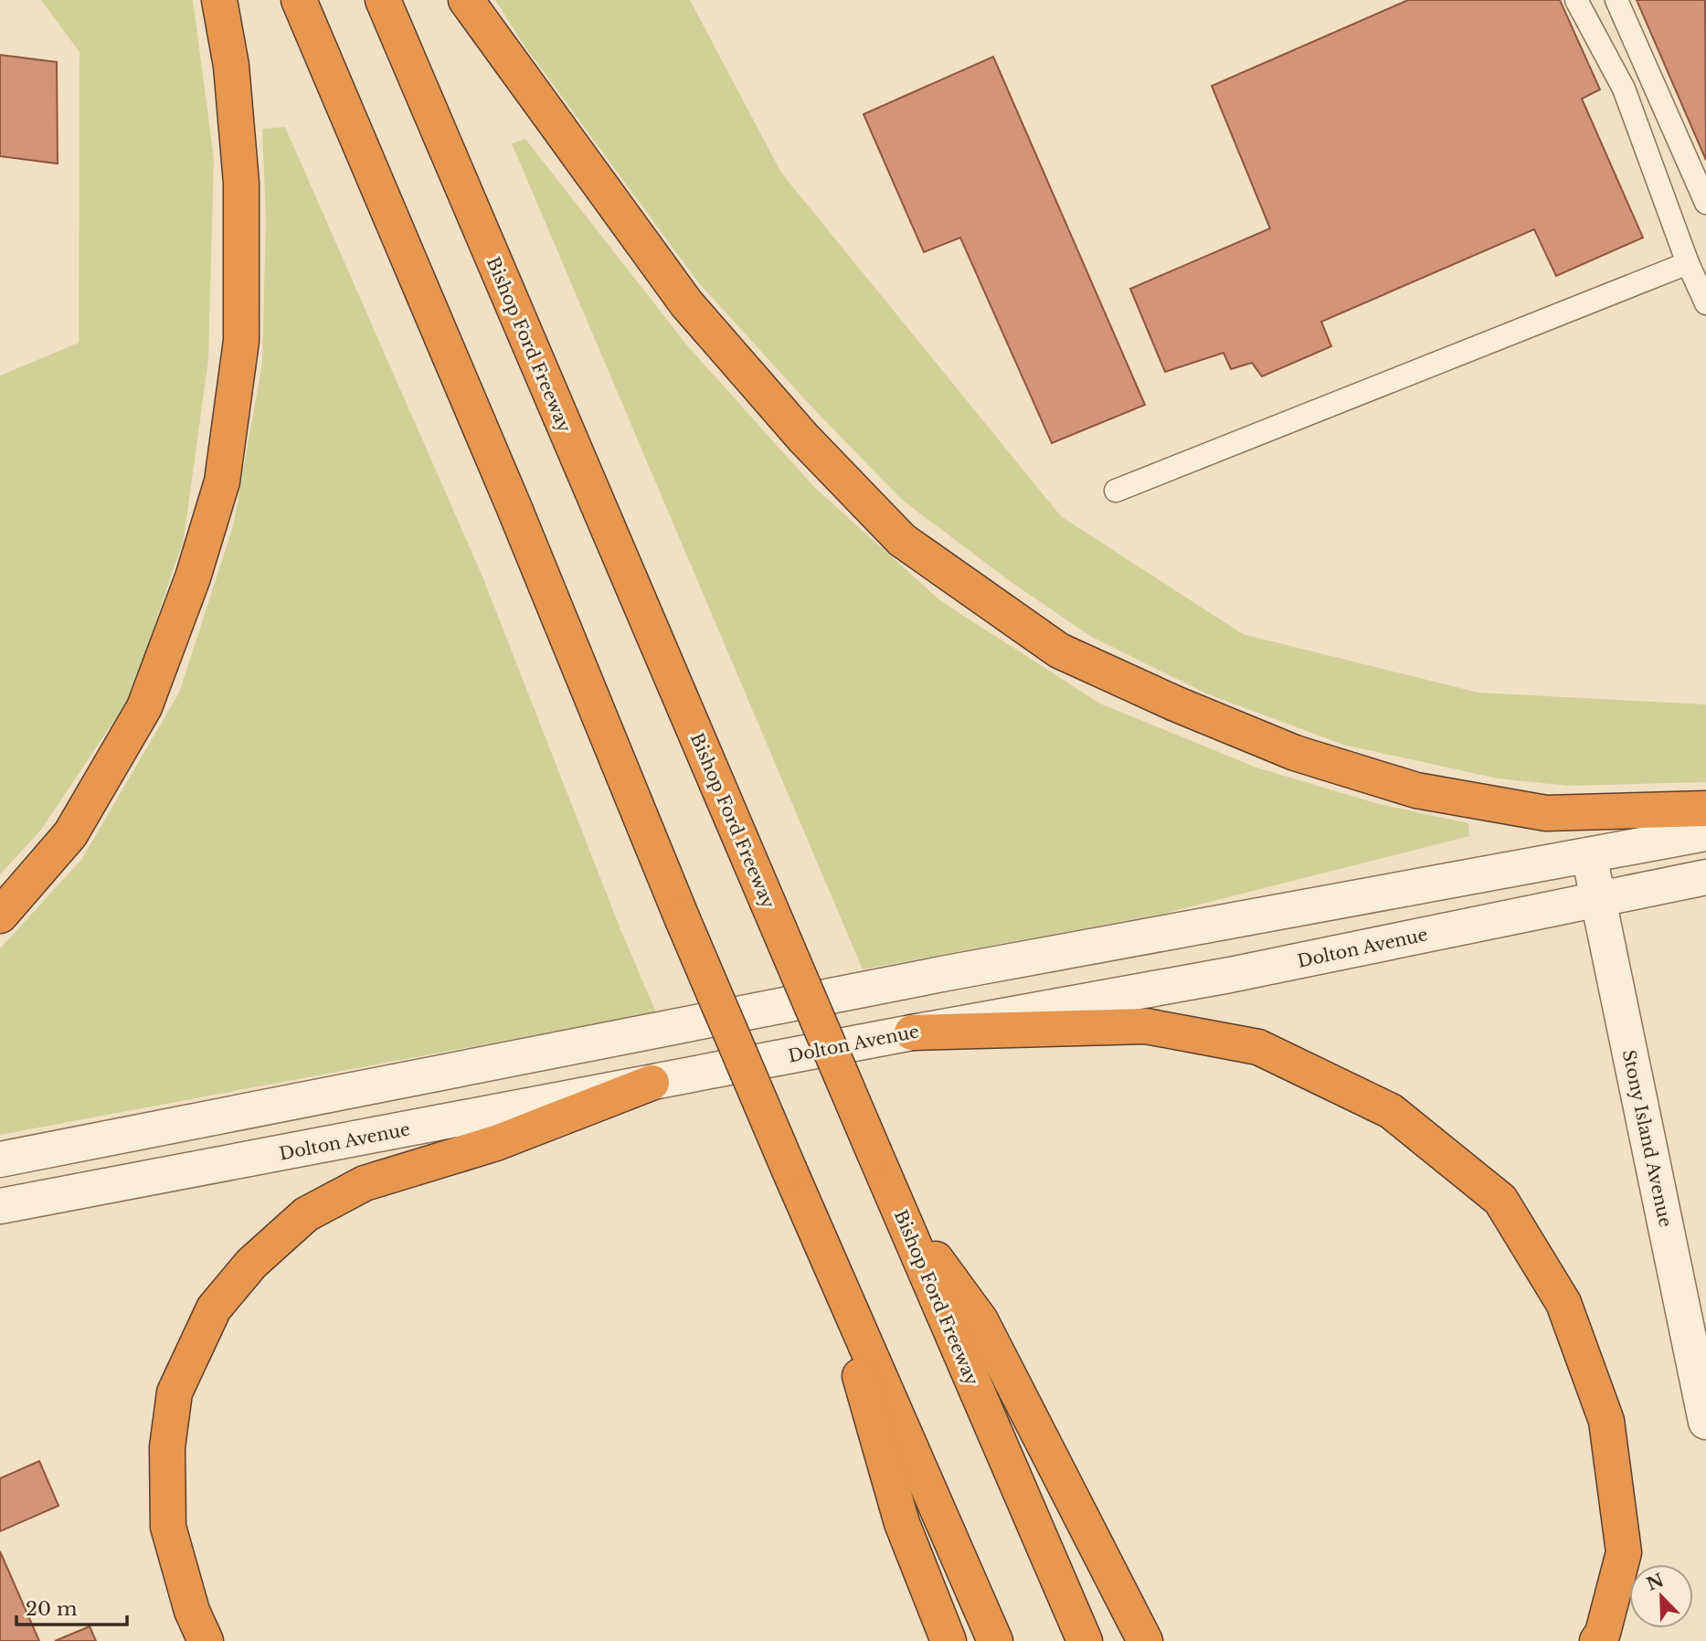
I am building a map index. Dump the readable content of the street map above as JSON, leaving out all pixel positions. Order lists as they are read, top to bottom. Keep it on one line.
{"streets":{"highway":["Bishop Ford Freeway"],"street":["Dolton Avenue","Stony Island Avenue"]},"crossings":[["Dolton Avenue","Stony Island Avenue"]],"scale_bar":"20 m","north":"top left"}
